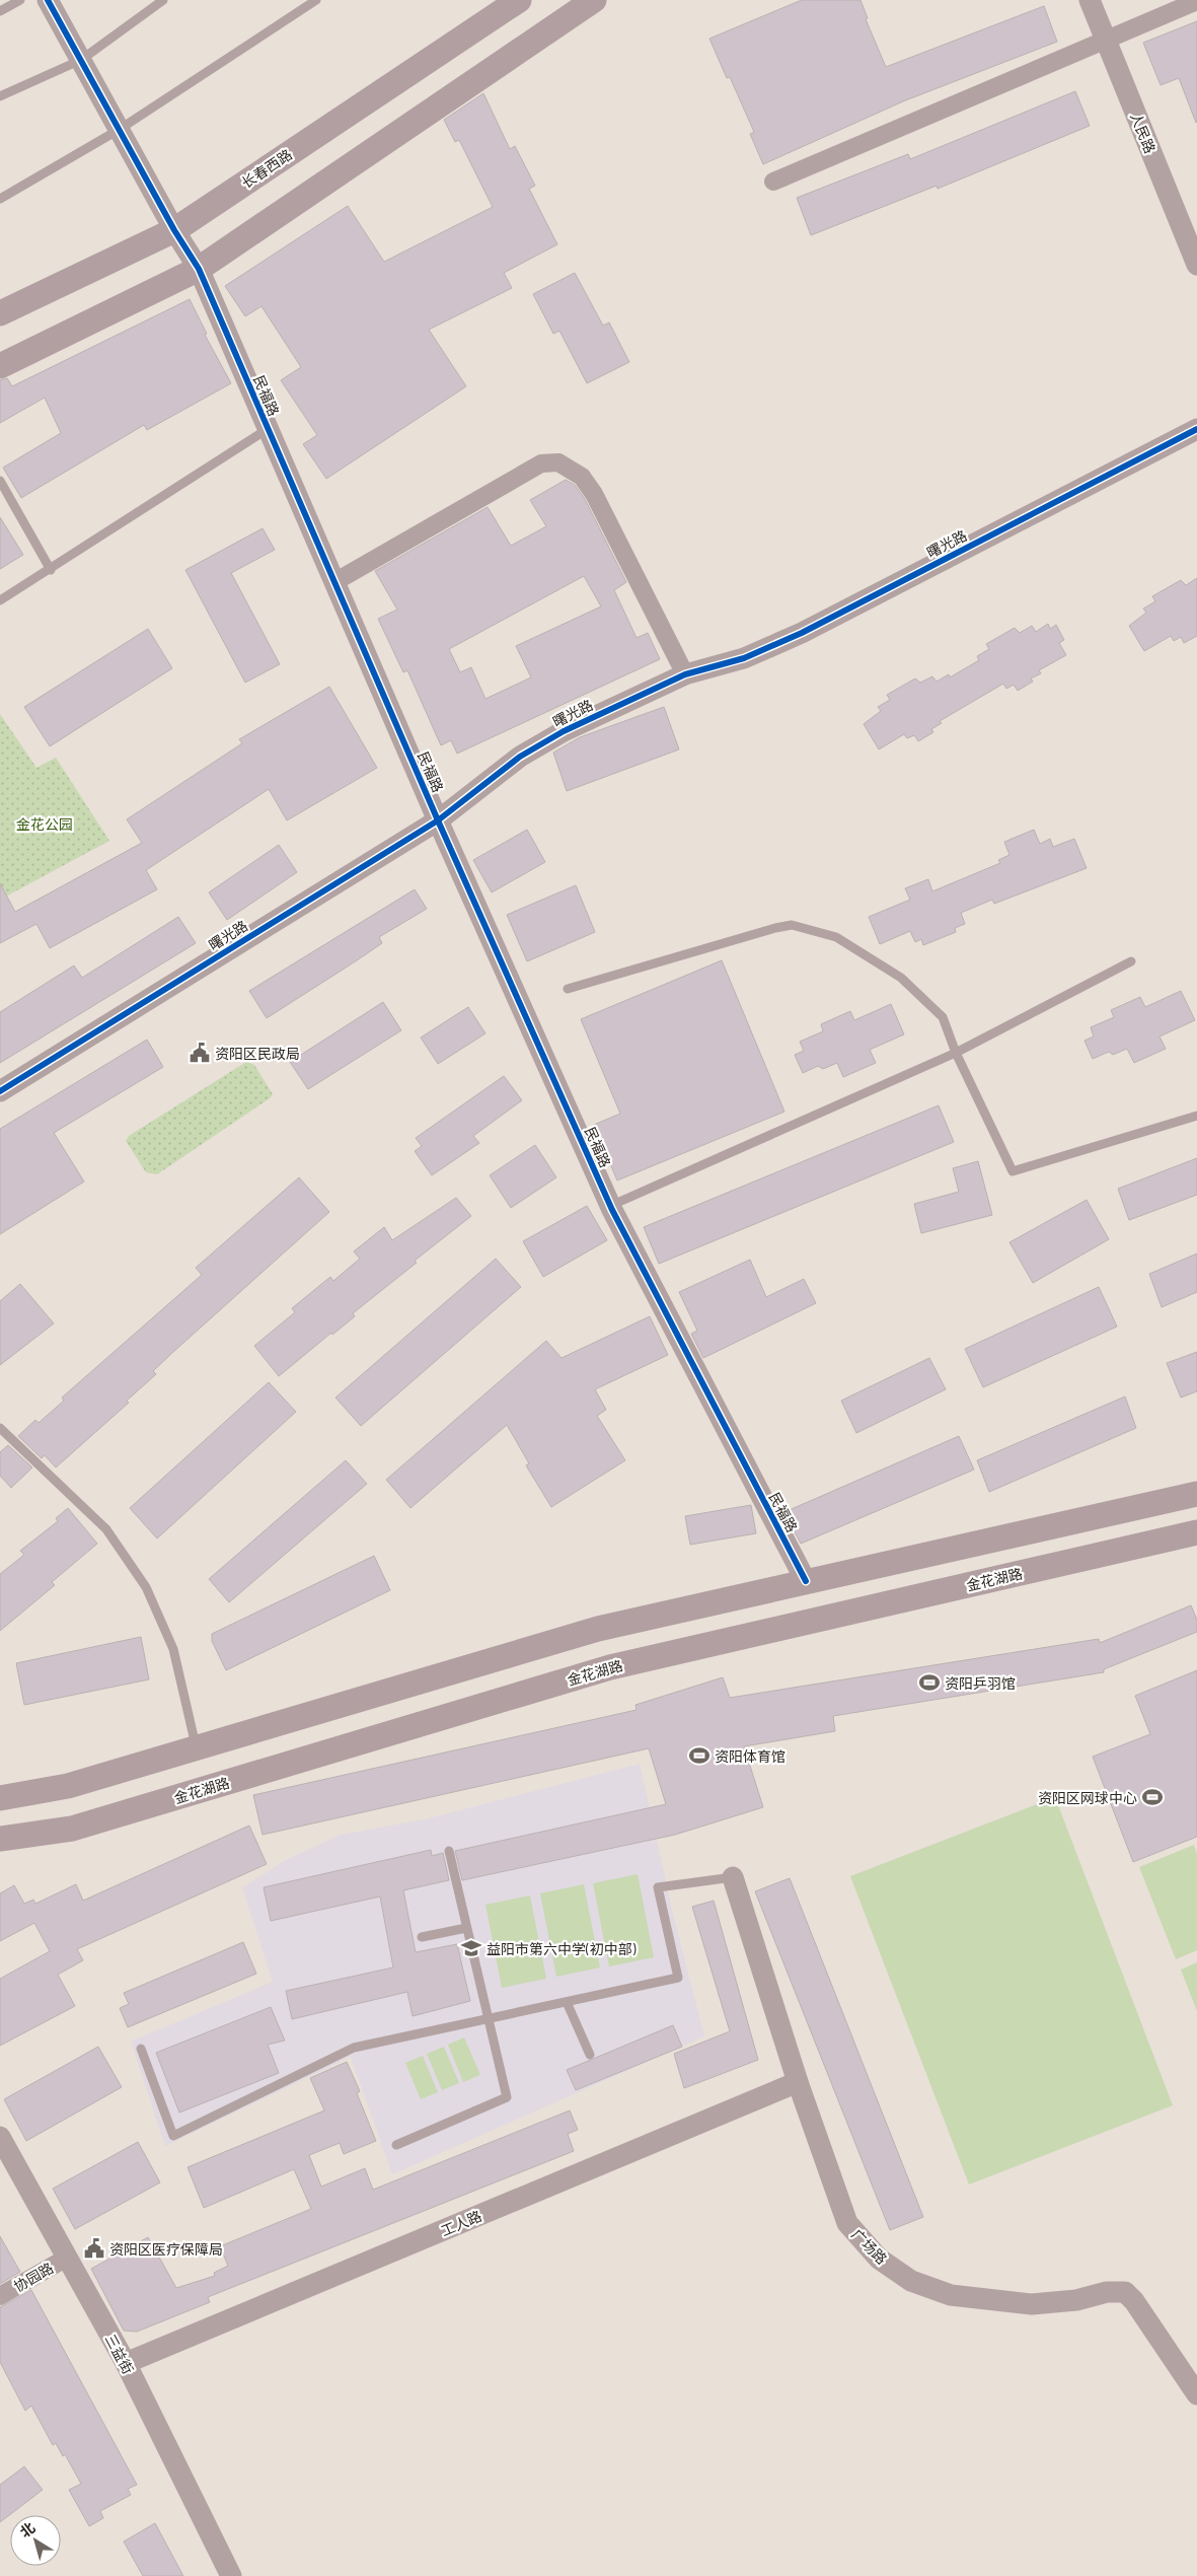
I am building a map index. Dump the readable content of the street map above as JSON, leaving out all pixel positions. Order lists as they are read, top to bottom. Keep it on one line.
{"streets":{"main road":["长春西路","金花湖路"],"street":["人民路","民福路","曙光路","工人路","广场路","协园路","三益街"]},"crossings":[["长春西路","民福路"],["民福路","曙光路"],["工人路","广场路"],["工人路","三益街"],["协园路","三益街"]],"parks":["金花公园"],"places":{"public building":["资阳区民政局","资阳区医疗保障局"],"sports":["资阳乒羽馆","资阳体育馆","资阳区网球中心"],"school or university":["益阳市第六中学(初中部)"]},"north":"top left"}
